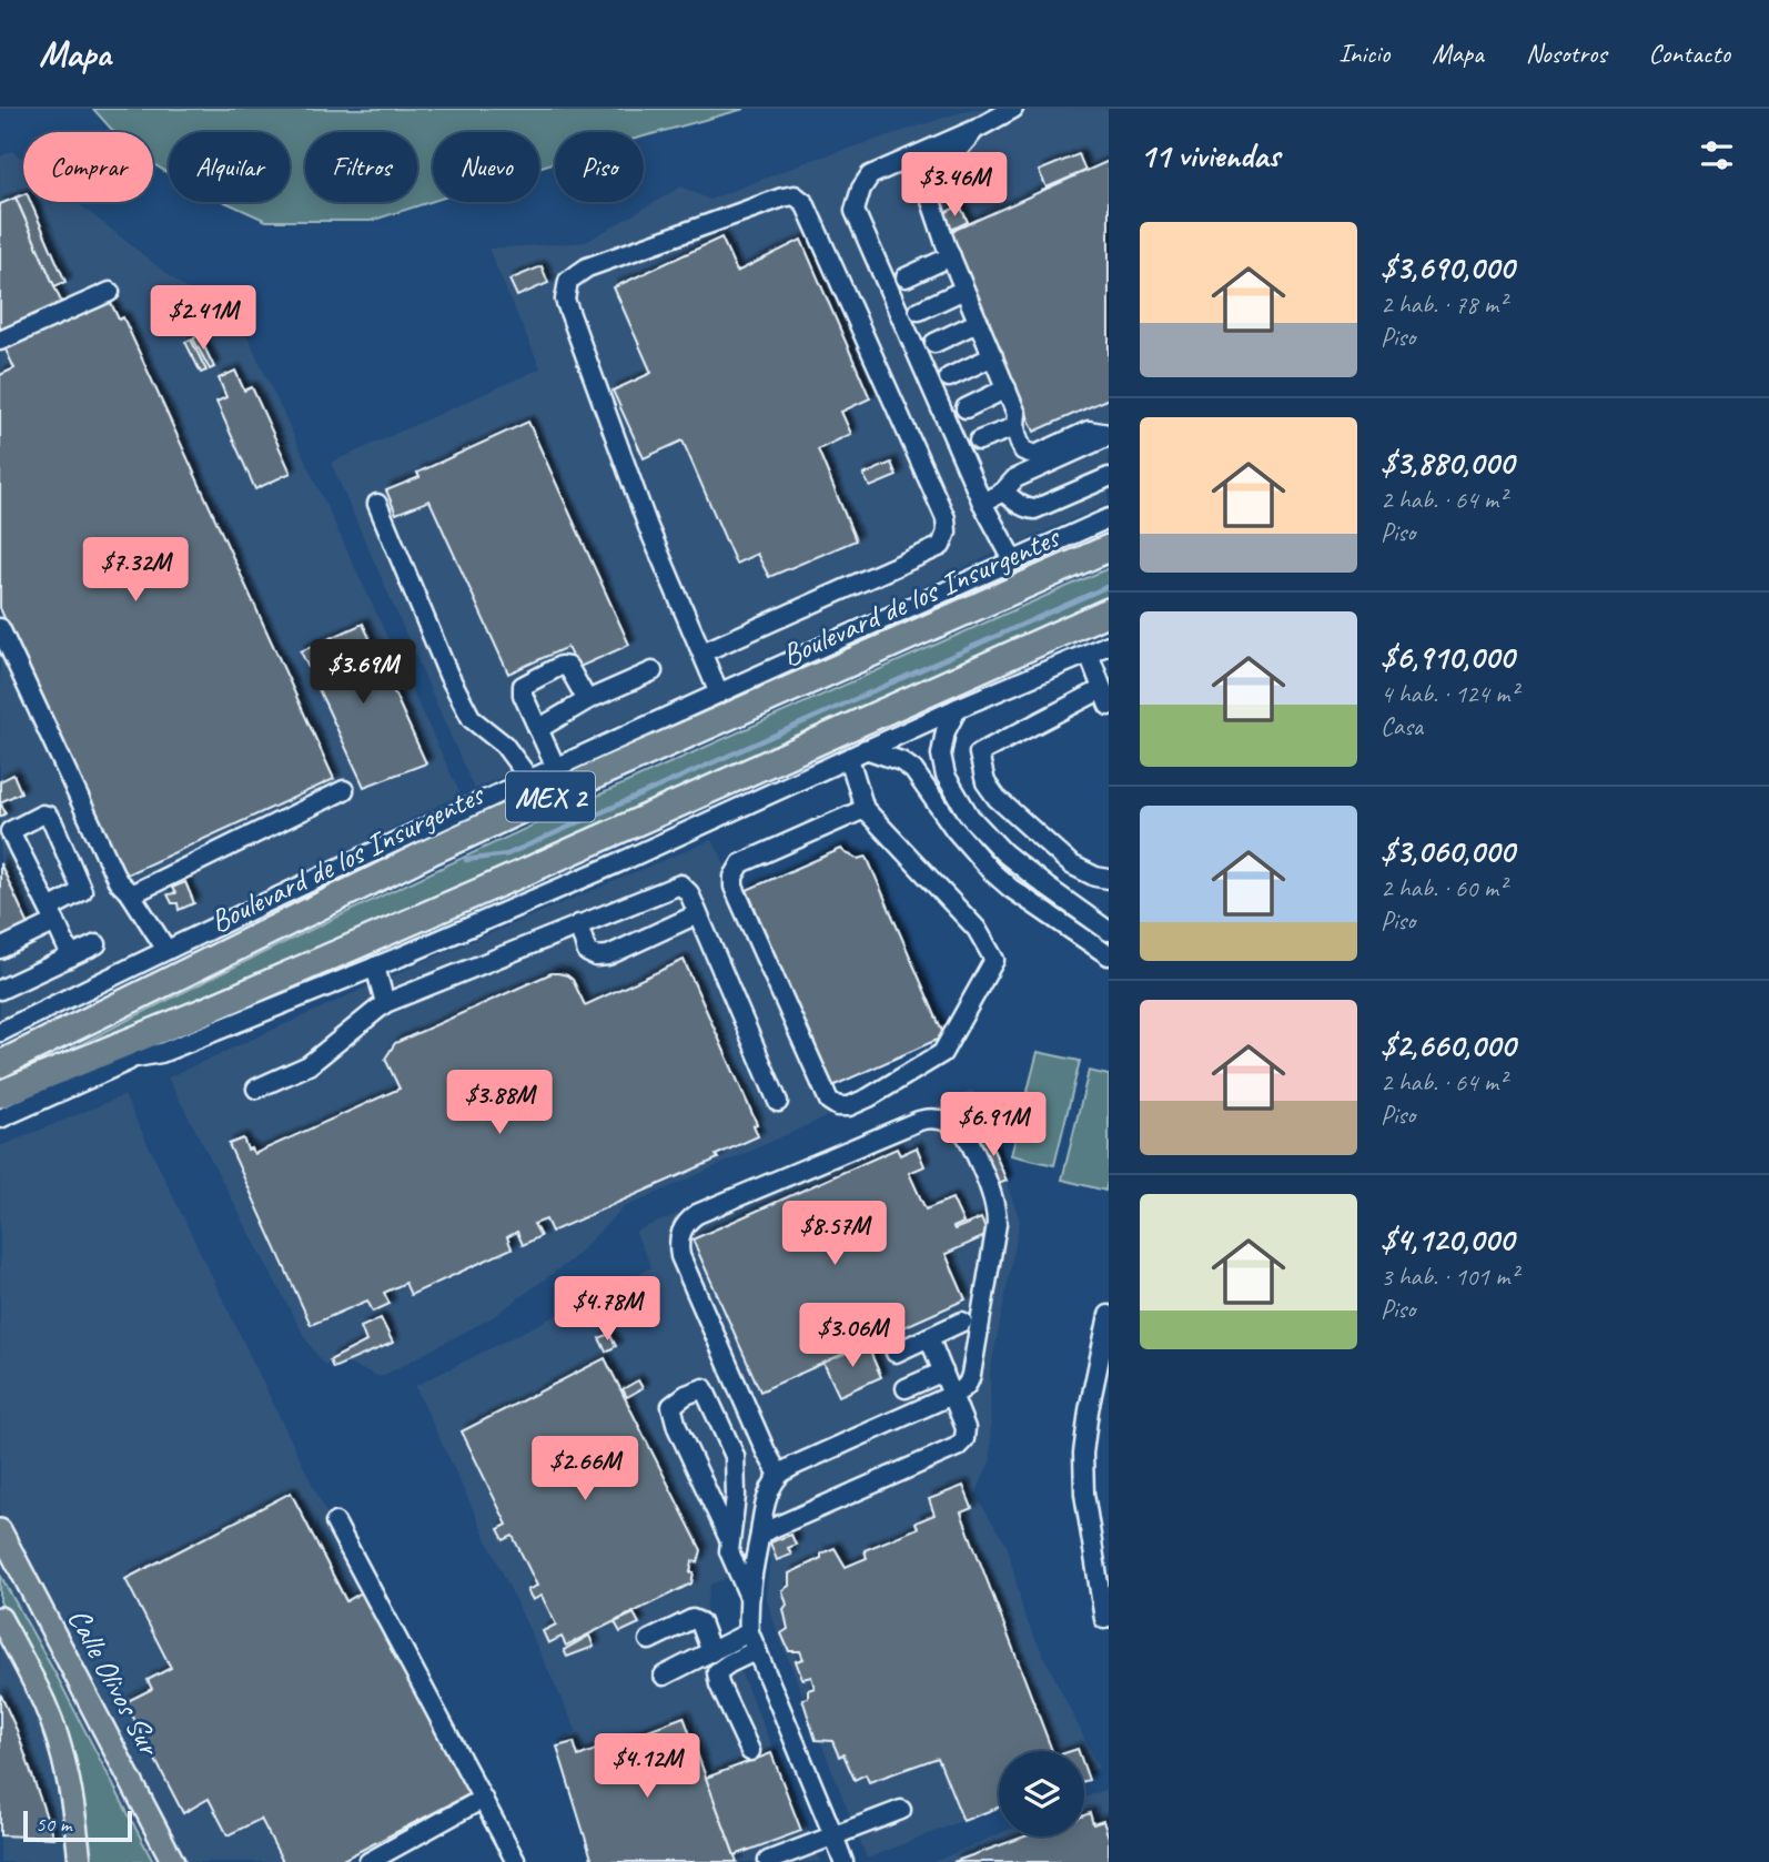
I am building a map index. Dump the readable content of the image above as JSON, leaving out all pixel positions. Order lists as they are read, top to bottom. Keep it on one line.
{"streets":{"highway":["Boulevard de los Insurgentes","MEX 2"],"main road":["Calle Olivos Sur"]},"scale_bar":"50 m","page":{"header":"Mapa","nav":["Inicio","Mapa","Nosotros","Contacto"],"heading":"11 viviendas","chip":["Comprar","Alquilar","Filtros","Nuevo","Piso"],"price":["$3.46M","$2.41M","$7.32M","$3.69M","$3.88M","$6.91M","$8.57M","$4.78M","$3.06M","$2.66M","$4.12M"],"list":[{"name":"$3,690,000","note":"2 hab. · 78 m² · Piso"},{"name":"$3,880,000","note":"2 hab. · 64 m² · Piso"},{"name":"$6,910,000","note":"4 hab. · 124 m² · Casa"},{"name":"$3,060,000","note":"2 hab. · 60 m² · Piso"},{"name":"$2,660,000","note":"2 hab. · 64 m² · Piso"},{"name":"$4,120,000","note":"3 hab. · 101 m² · Piso"}],"scale":"50 m"}}
